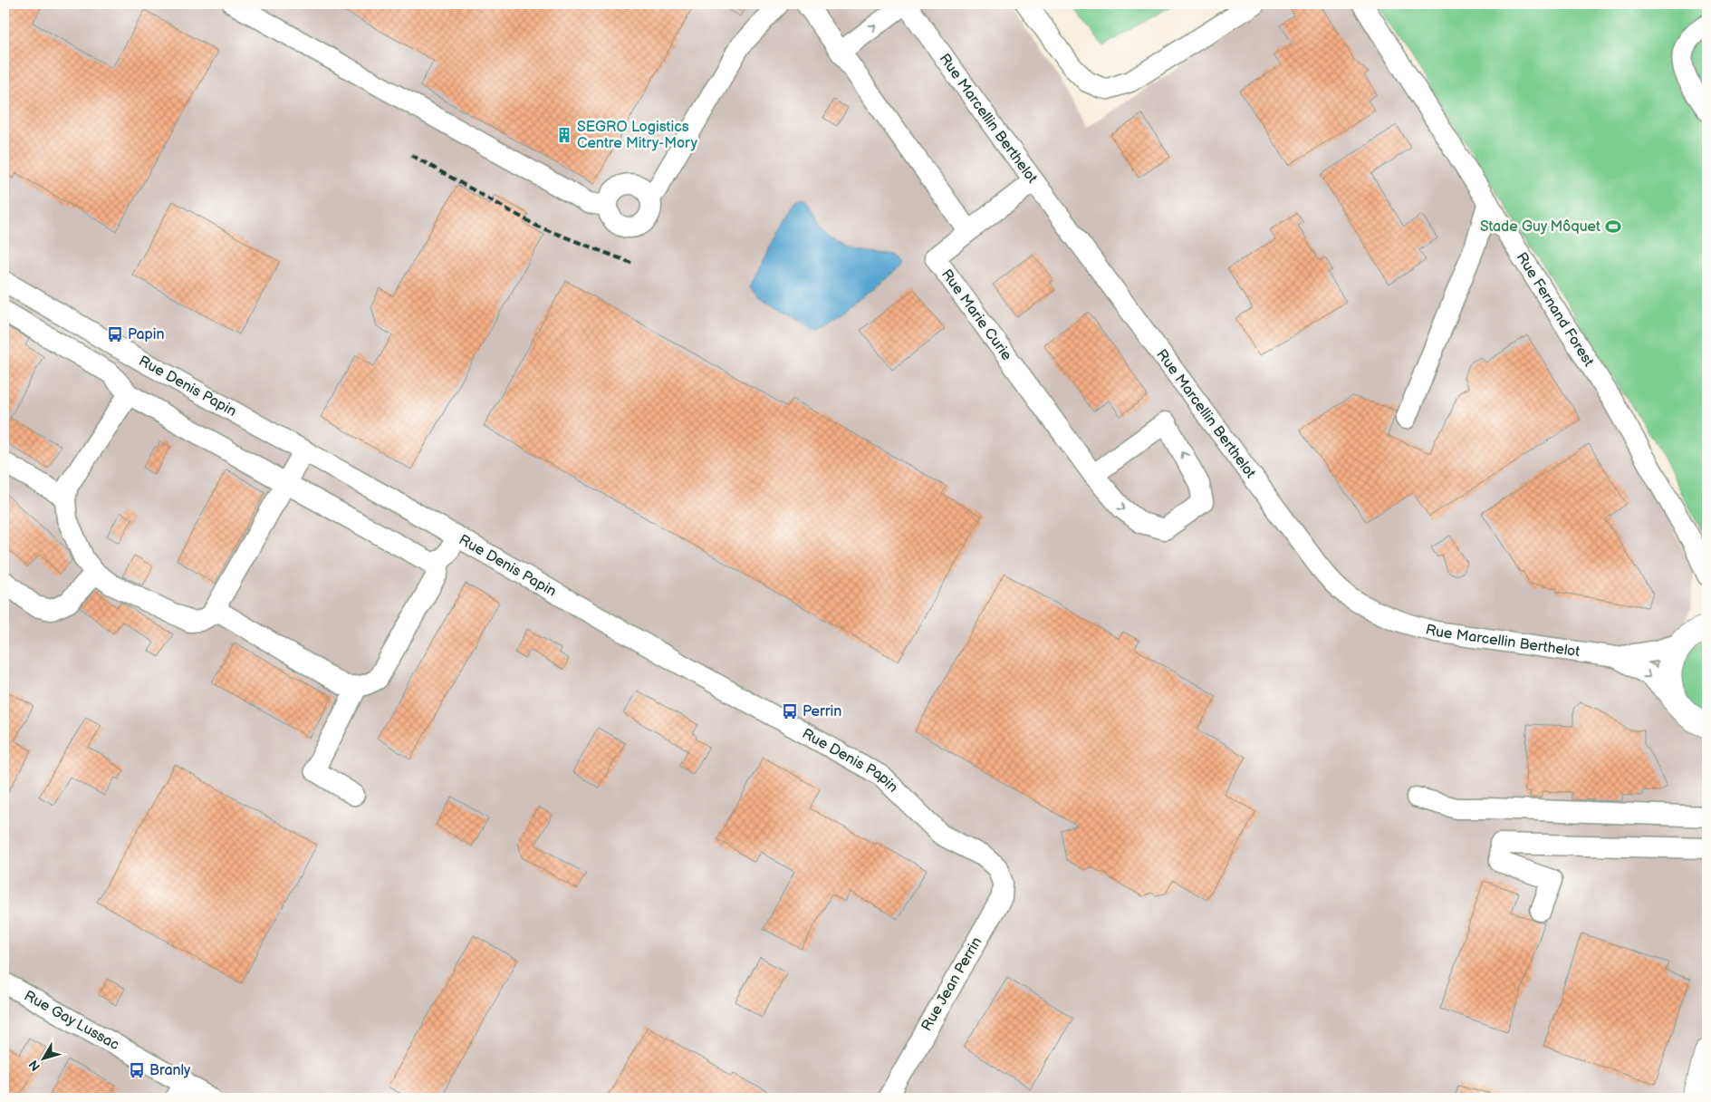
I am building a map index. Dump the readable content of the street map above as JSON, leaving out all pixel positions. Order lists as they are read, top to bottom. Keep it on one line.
{"streets":{"street":["Rue Marcellin Berthelot","Rue Fernand Forest","Rue Marie Curie","Rue Denis Papin","Rue Jean Perrin","Rue Gay Lussac"]},"crossings":[["Rue Marcellin Berthelot","Rue Marie Curie"],["Rue Denis Papin","Rue Jean Perrin"]],"places":{"building":["SEGRO Logistics Centre Mitry-Mory"],"sports":["Stade Guy Môquet"],"bus stop":["Papin","Perrin","Branly"]},"north":"bottom left"}
